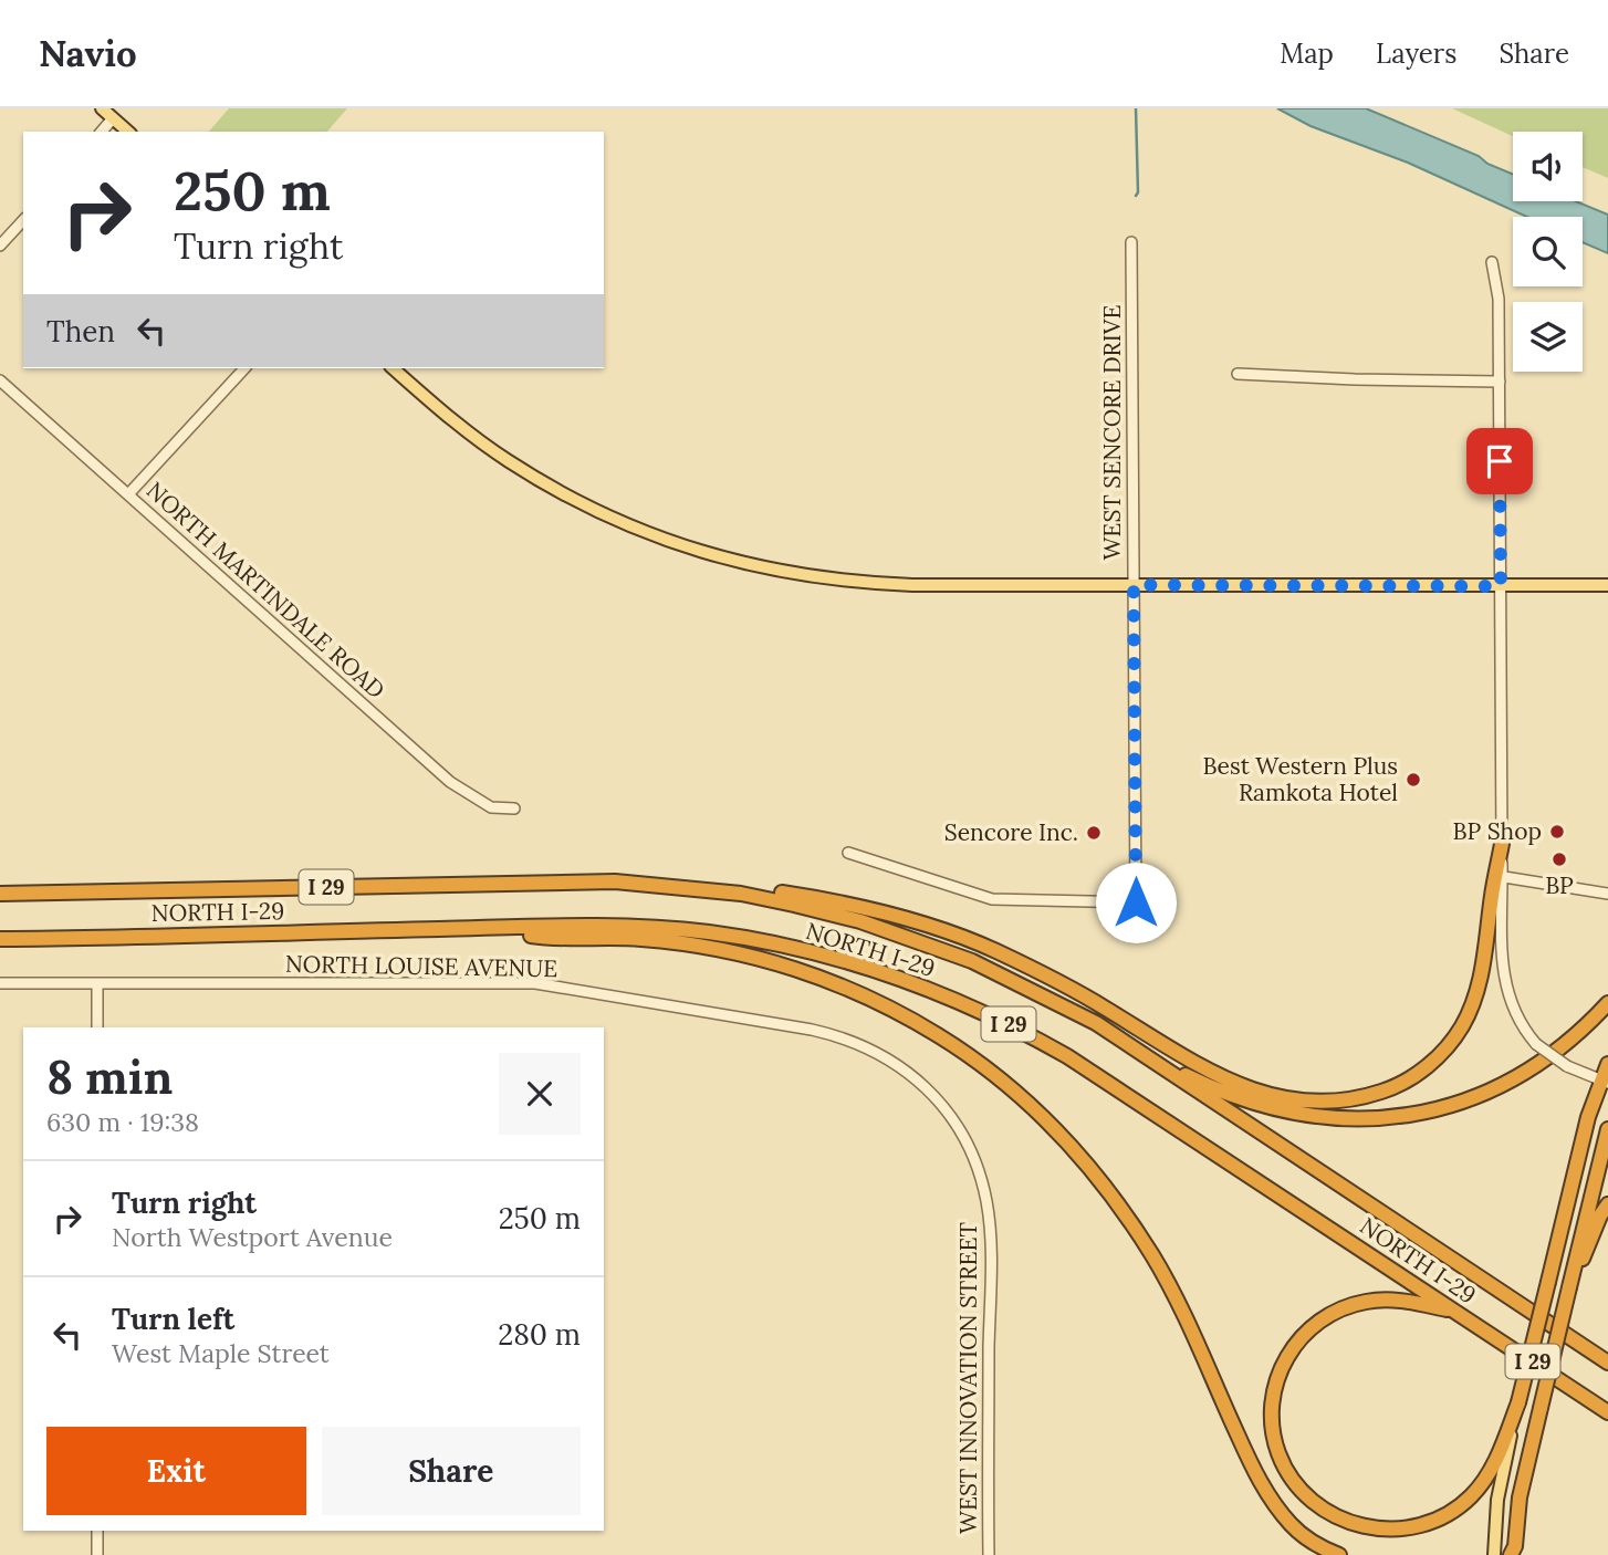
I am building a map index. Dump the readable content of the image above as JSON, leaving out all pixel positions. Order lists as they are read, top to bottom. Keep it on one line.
{"streets":{"highway":["I 29","NORTH I-29"],"street":["WEST SENCORE DRIVE","NORTH MARTINDALE ROAD","NORTH LOUISE AVENUE","WEST INNOVATION STREET"]},"crossings":[["NORTH LOUISE AVENUE","WEST INNOVATION STREET"]],"places":["Best Western Plus Ramkota Hotel","BP Shop","Sencore Inc.","BP"],"page":{"header":"Navio","nav":["Map","Layers","Share"],"turn":["250 m","Turn right"],"then":"Then","heading":["8 min","630 m · 19:38"],"list":[{"name":"Turn right","note":"North Westport Avenue","value":"250 m"},{"name":"Turn left","note":"West Maple Street","value":"280 m"}],"buttons":["Exit","Share"]}}
